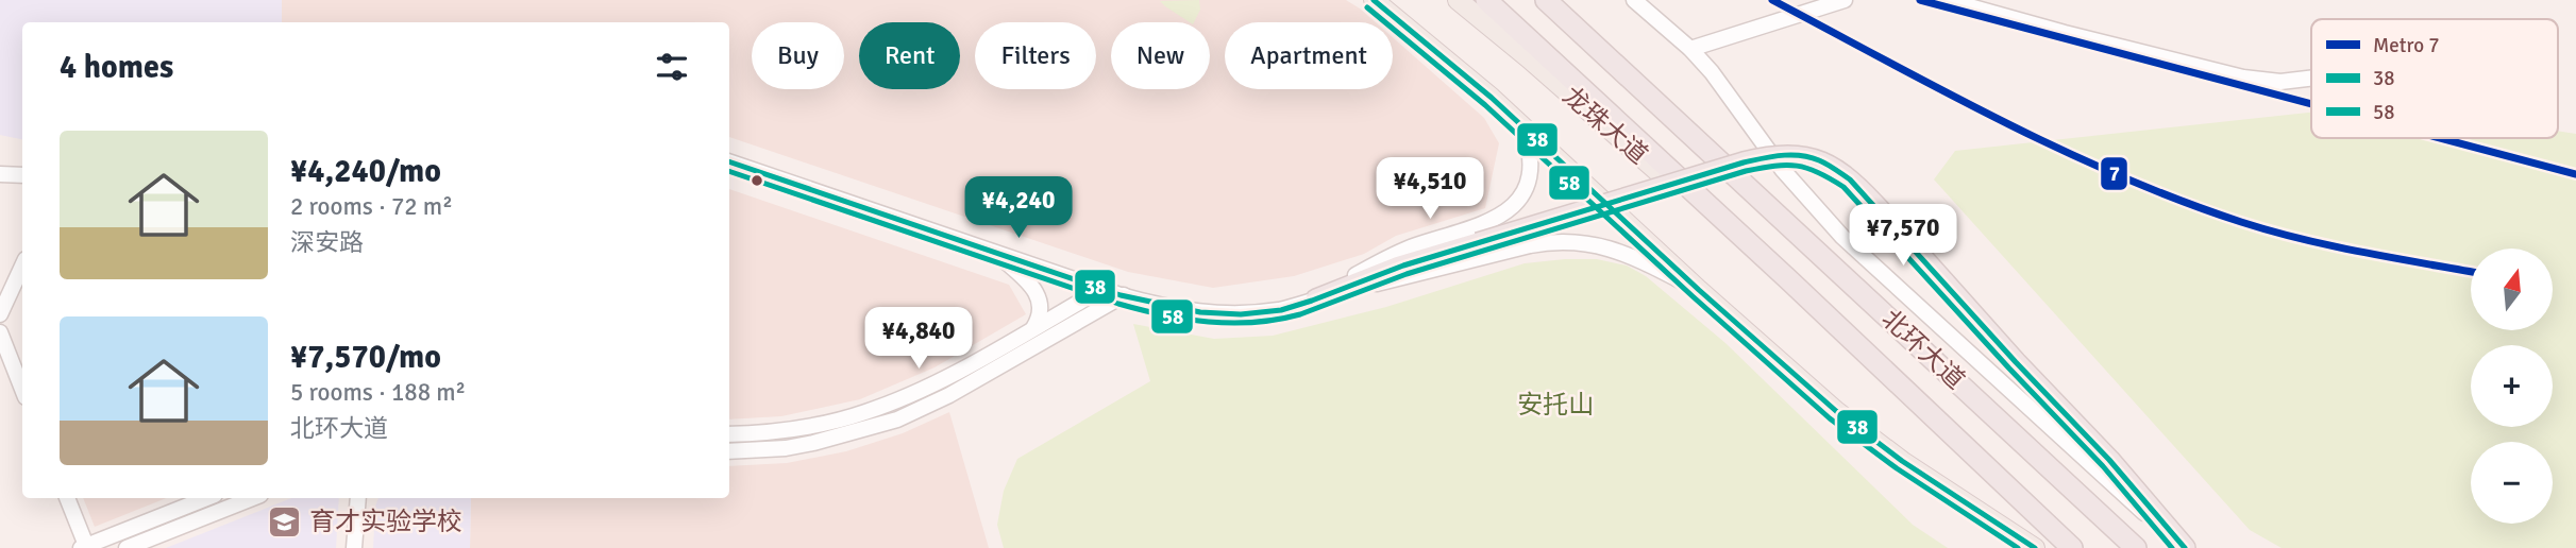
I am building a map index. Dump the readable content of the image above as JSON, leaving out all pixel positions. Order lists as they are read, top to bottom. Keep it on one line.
{"streets":{"highway":["北环大道"],"main road":["龙珠大道"]},"crossings":[["龙珠大道","北环大道"]],"parks":["安托山"],"places":{"school or university":["育才实验学校"]},"lines":["metro line 7","transit line 38","transit line 58"],"legend":["Metro 7","38","58"],"north":"top","page":{"chip":["Buy","Rent","Filters","New","Apartment"],"heading":"4 homes","list":[{"name":"¥4,240/mo","note":"2 rooms · 72 m² · 深安路"},{"name":"¥7,570/mo","note":"5 rooms · 188 m² · 北环大道"}],"price":["¥4,510","¥4,240","¥7,570","¥4,840"],"map_buttons":["+","−"]}}
